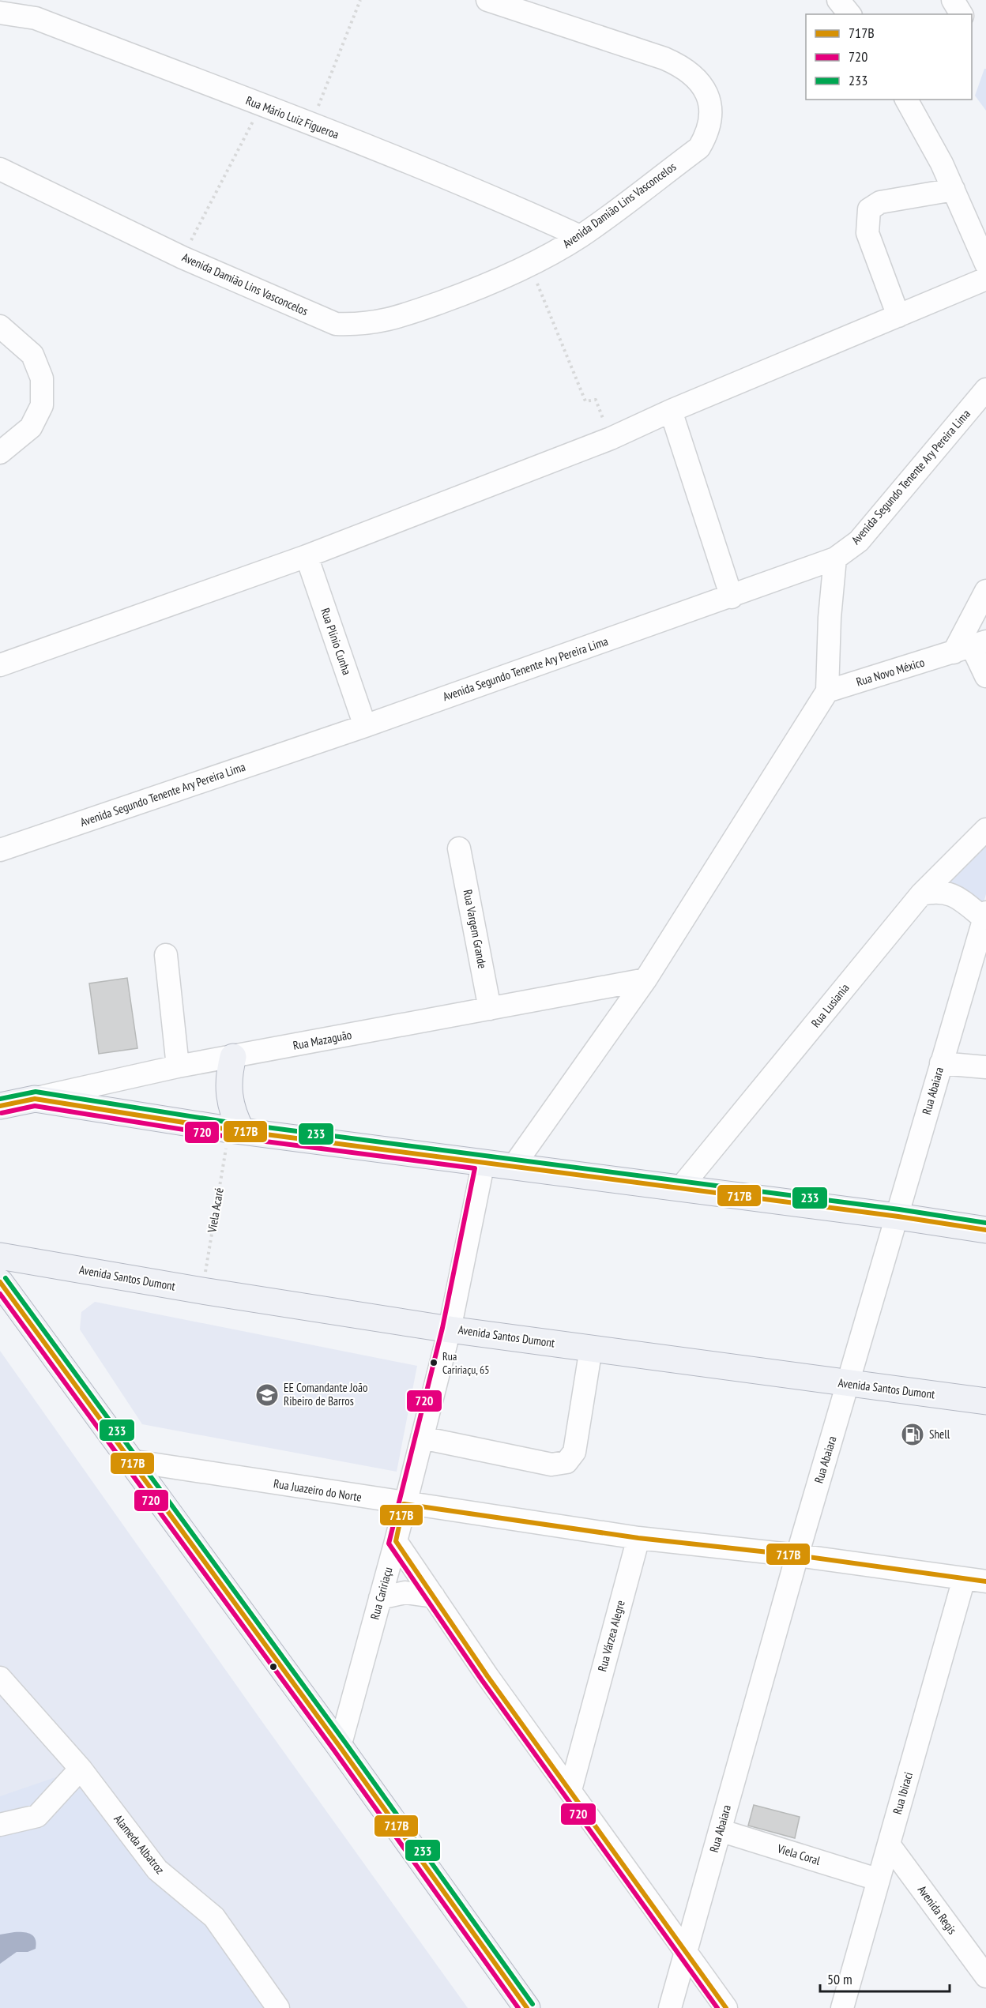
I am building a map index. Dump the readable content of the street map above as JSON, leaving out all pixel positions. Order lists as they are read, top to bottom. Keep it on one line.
{"streets":{"main road":["Rua Mazaguão","Avenida Santos Dumont"],"street":["Rua Mário Luiz Figueroa","Avenida Damião Lins Vasconcelos","Avenida Segundo Tenente Ary Pereira Lima","Rua Plinio Cunha","Rua Novo México","Rua Vargem Grande","Rua Lusiania","Rua Abaiara","Rua Juazeiro do Norte","Rua Caririaçu","Rua Várzea Alegre","Rua Ibiraci","Alameda Albatroz","Viela Coral","Avenida Regis"],"path":["Viela Acaré"]},"crossings":[["Rua Mário Luiz Figueroa","Avenida Damião Lins Vasconcelos"],["Avenida Segundo Tenente Ary Pereira Lima","Rua Plinio Cunha"],["Rua Vargem Grande","Rua Mazaguão"],["Rua Abaiara","Avenida Santos Dumont"],["Rua Abaiara","Rua Juazeiro do Norte"],["Rua Abaiara","Viela Coral"],["Viela Acaré","Avenida Santos Dumont"],["Avenida Santos Dumont","Rua Caririaçu"],["Rua Juazeiro do Norte","Rua Caririaçu"],["Rua Juazeiro do Norte","Rua Várzea Alegre"],["Rua Juazeiro do Norte","Rua Ibiraci"],["Rua Ibiraci","Viela Coral"],["Rua Ibiraci","Avenida Regis"]],"places":{"other":["Rua Caririaçu, 65"],"school or university":["EE Comandante João Ribeiro de Barros"],"fuel station":["Shell"]},"lines":["transit line 233","transit line 717B","transit line 720"],"legend":["717B","720","233"],"scale_bar":"50 m"}
